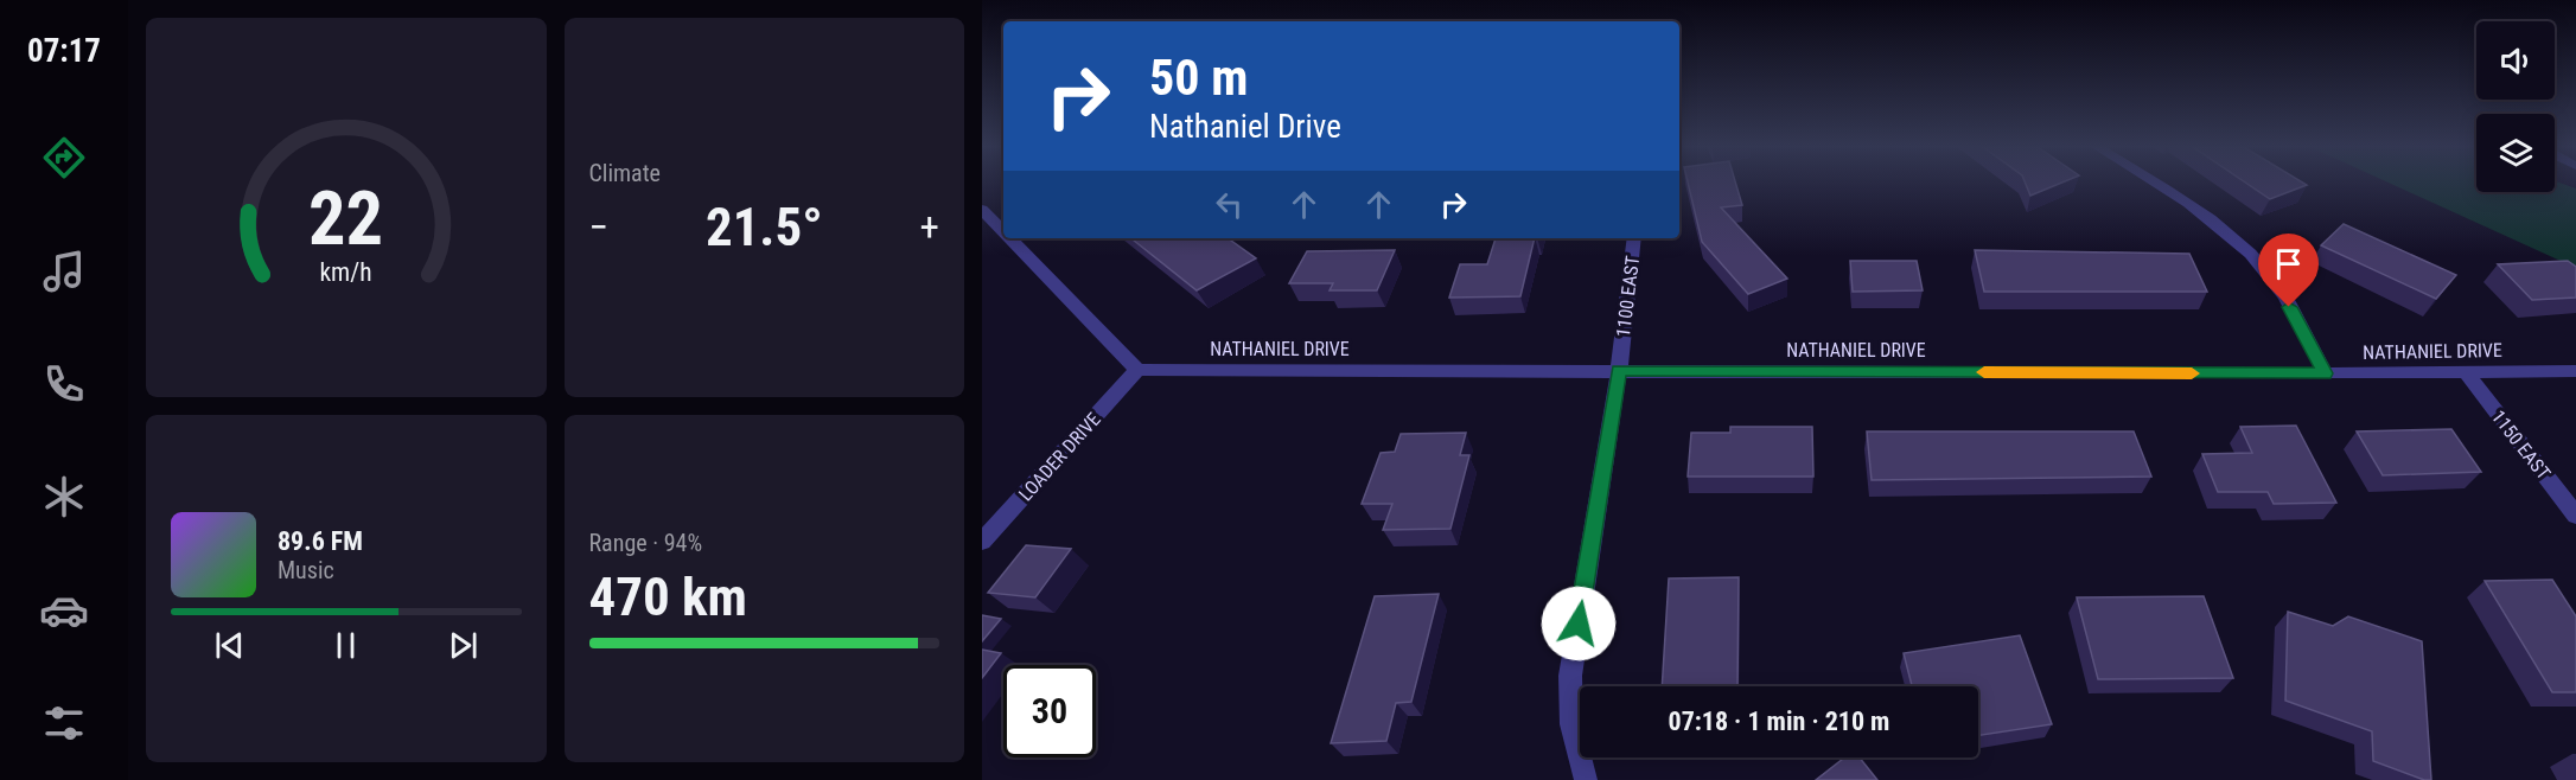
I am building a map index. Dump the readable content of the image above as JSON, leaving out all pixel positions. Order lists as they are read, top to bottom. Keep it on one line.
{"streets":{"street":["1100 EAST","NATHANIEL DRIVE","1150 EAST","LOADER DRIVE"]},"crossings":[["1100 EAST","NATHANIEL DRIVE"],["NATHANIEL DRIVE","1150 EAST"],["NATHANIEL DRIVE","LOADER DRIVE"]],"page":{"tabs":"07:17","tile":["Climate",["Range · 94%","470 km"]],"turn":["50 m","Nathaniel Drive"],"heat":["−","21.5°","+"],"song":["89.6 FM","Music"],"limit":"30","trip":"07:18 · 1 min · 210 m","gauge":["22","km/h"]}}
